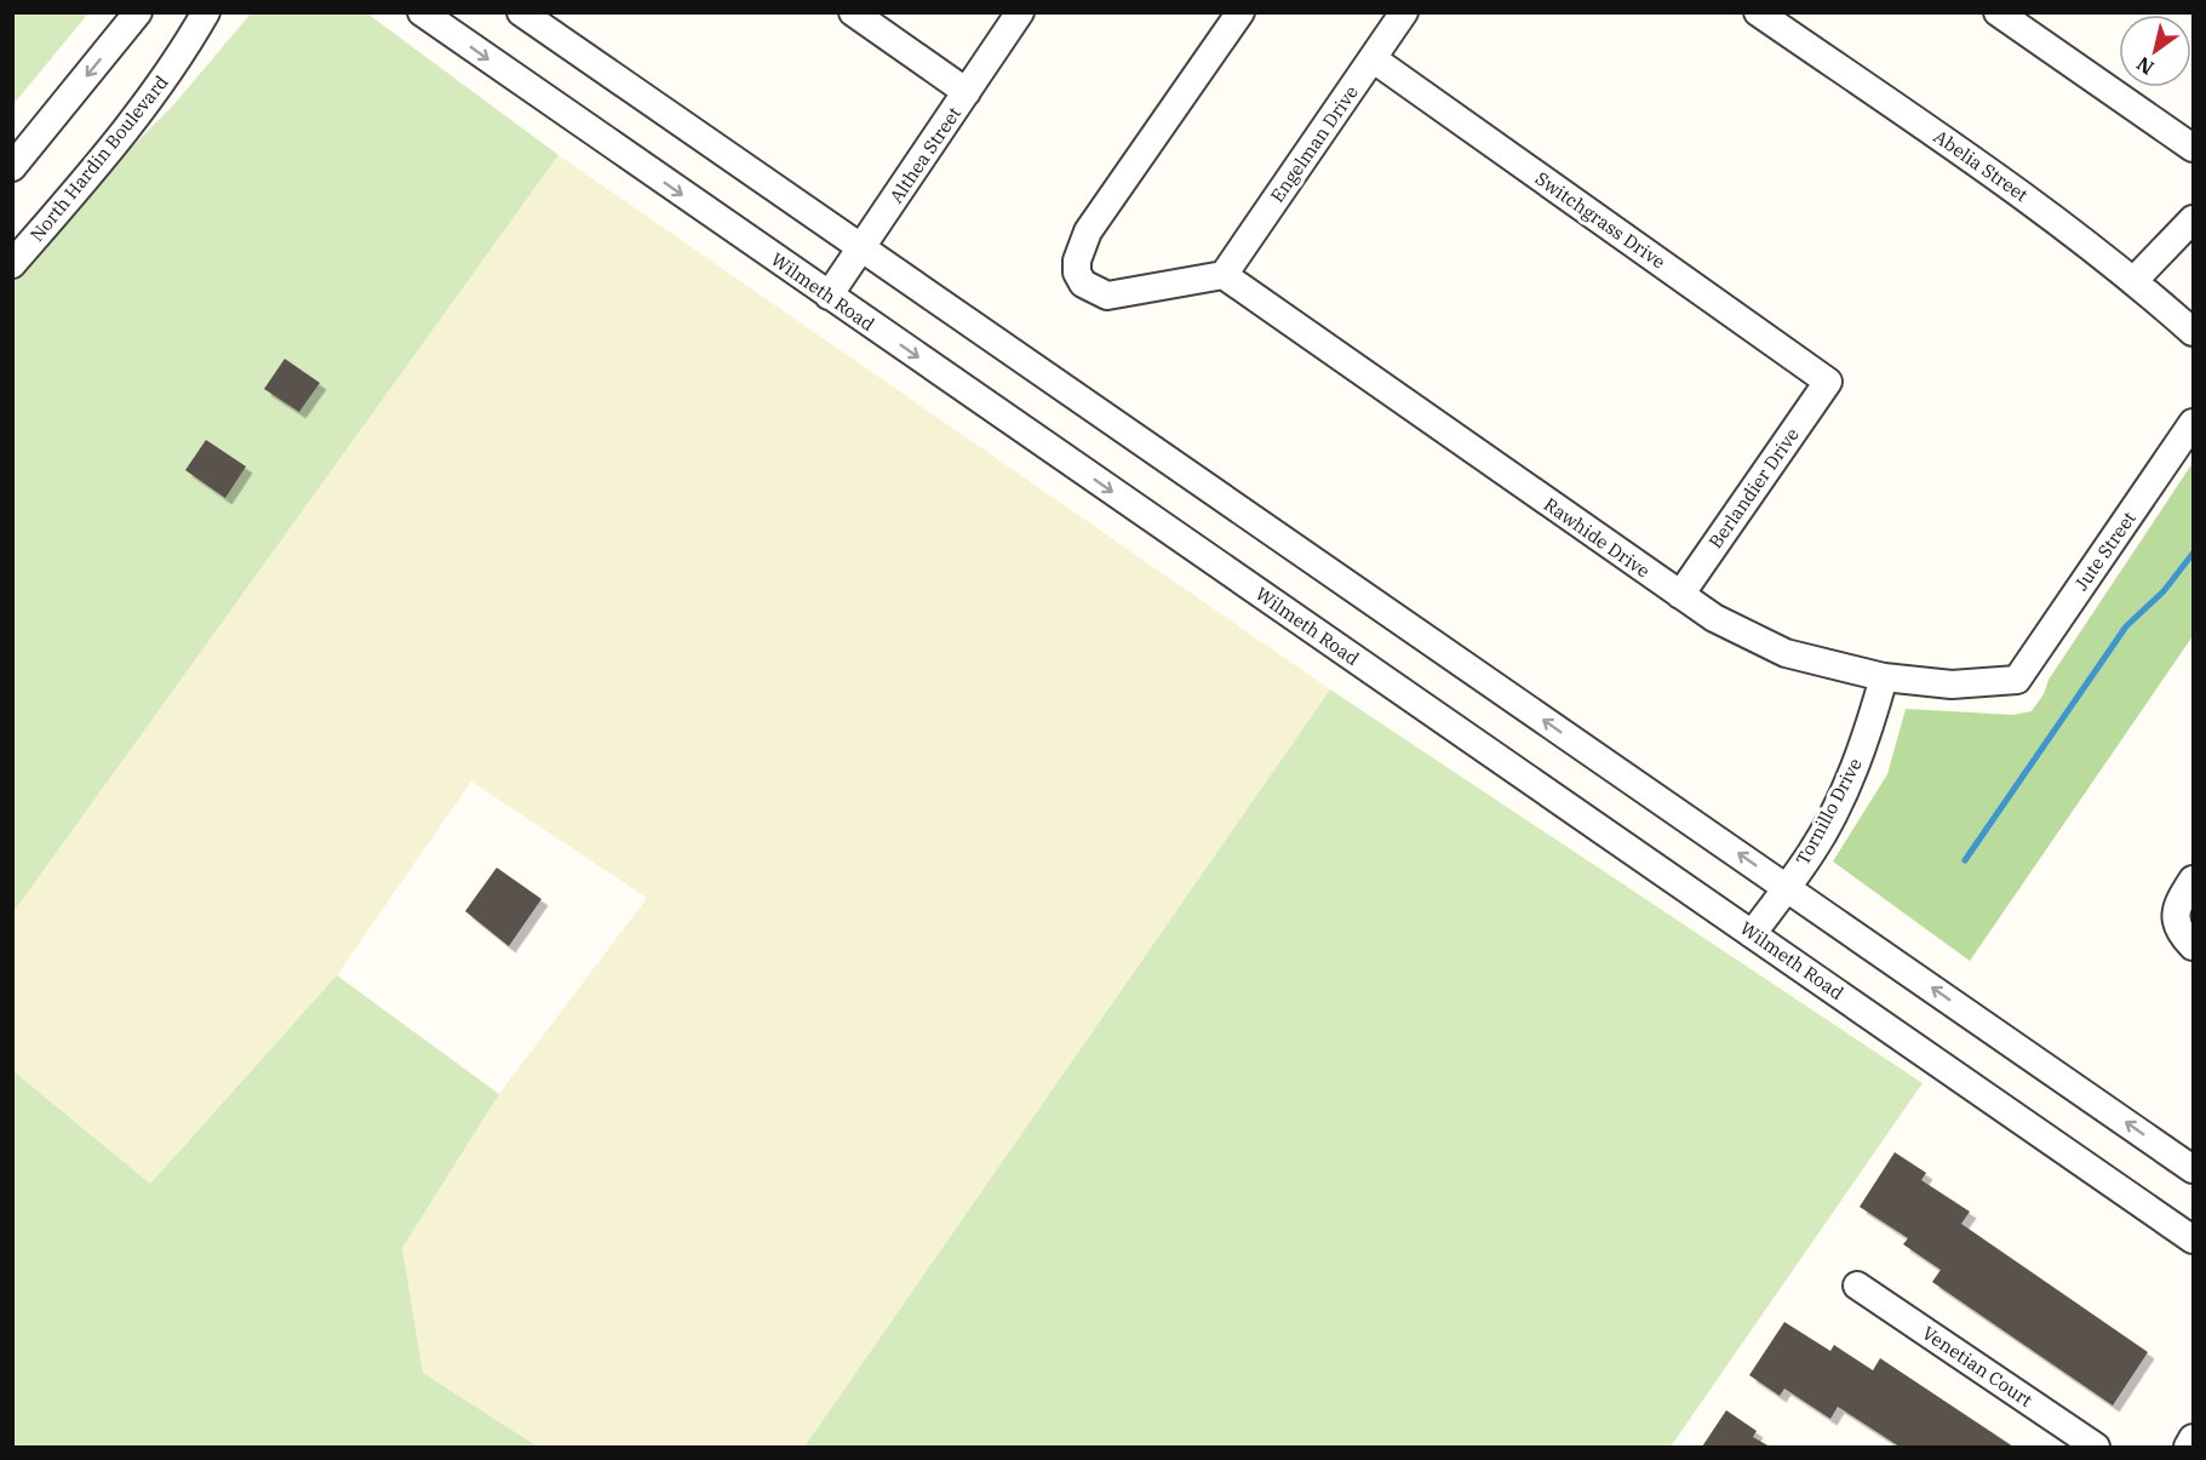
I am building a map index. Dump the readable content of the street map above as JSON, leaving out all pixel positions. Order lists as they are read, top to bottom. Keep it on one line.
{"streets":{"street":["Engelman Drive","Althea Street","North Hardin Boulevard","Abelia Street","Switchgrass Drive","Wilmeth Road","Berlandier Drive","Rawhide Drive","Jute Street","Tornillo Drive","Venetian Court"]},"crossings":[["Engelman Drive","Switchgrass Drive"],["Engelman Drive","Rawhide Drive"],["Althea Street","Wilmeth Road"],["Switchgrass Drive","Berlandier Drive"],["Wilmeth Road","Tornillo Drive"],["Berlandier Drive","Rawhide Drive"],["Rawhide Drive","Jute Street"],["Rawhide Drive","Tornillo Drive"]],"north":"bottom left"}
